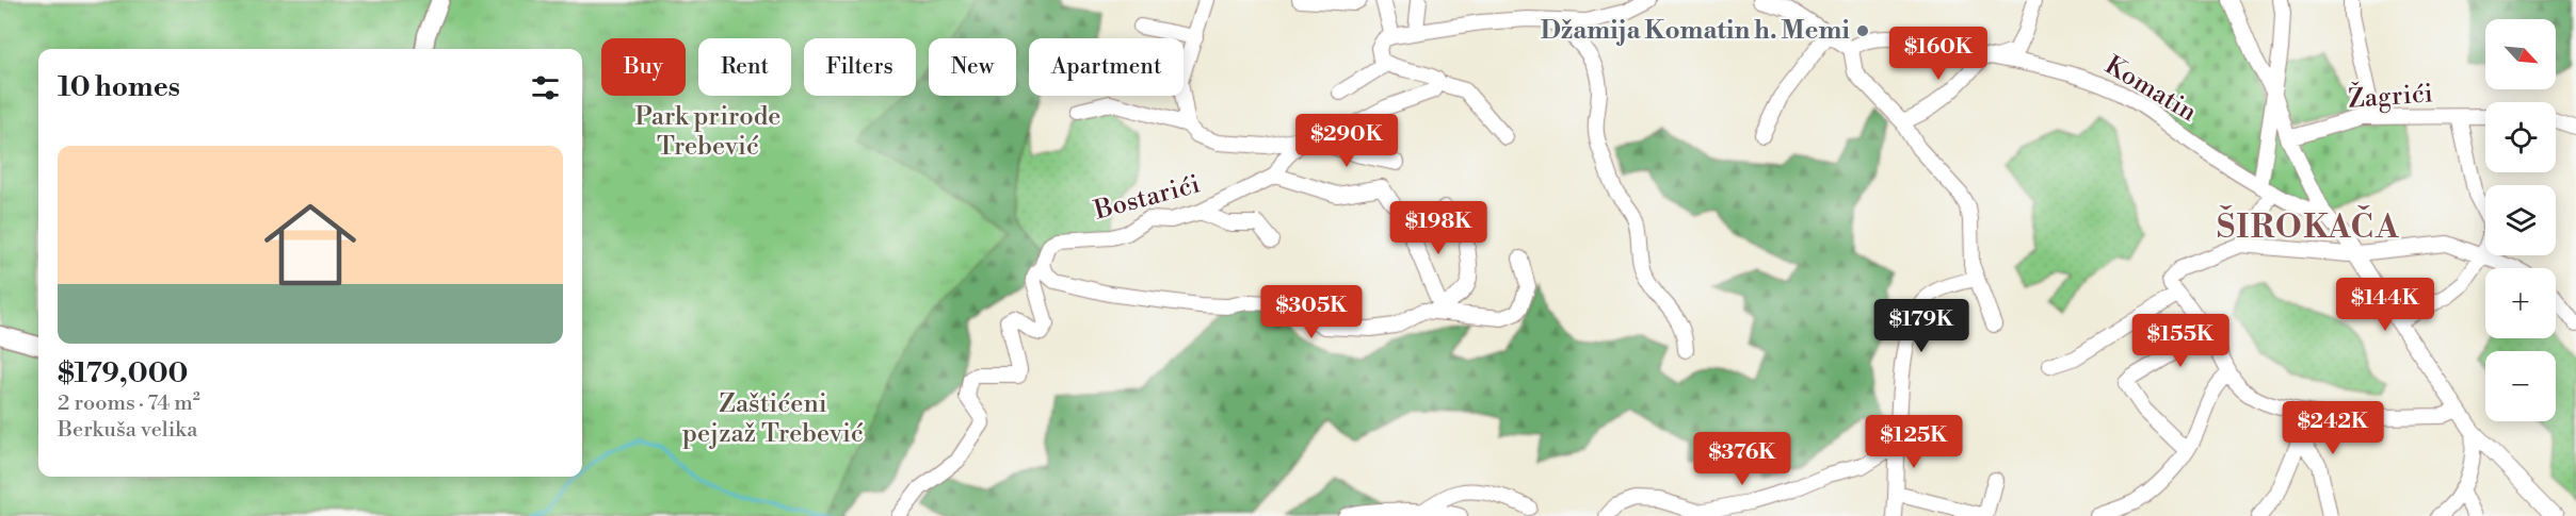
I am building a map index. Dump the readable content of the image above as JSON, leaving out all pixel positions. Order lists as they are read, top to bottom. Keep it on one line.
{"streets":{"street":["Komatin","Žagrići","Bostarići"]},"districts":["ŠIROKAČA"],"parks":["Park prirode Trebević","Zaštićeni pejzaž Trebević"],"places":["Džamija Komatin h. Memi"],"north":"bottom right","page":{"map_buttons":["+","−"],"price":["$160K","$290K","$198K","$144K","$305K","$179K","$155K","$242K","$125K","$376K"],"chip":["Buy","Rent","Filters","New","Apartment"],"heading":"10 homes","list":[{"name":"$179,000","note":"2 rooms · 74 m² · Berkuša velika"}]}}
